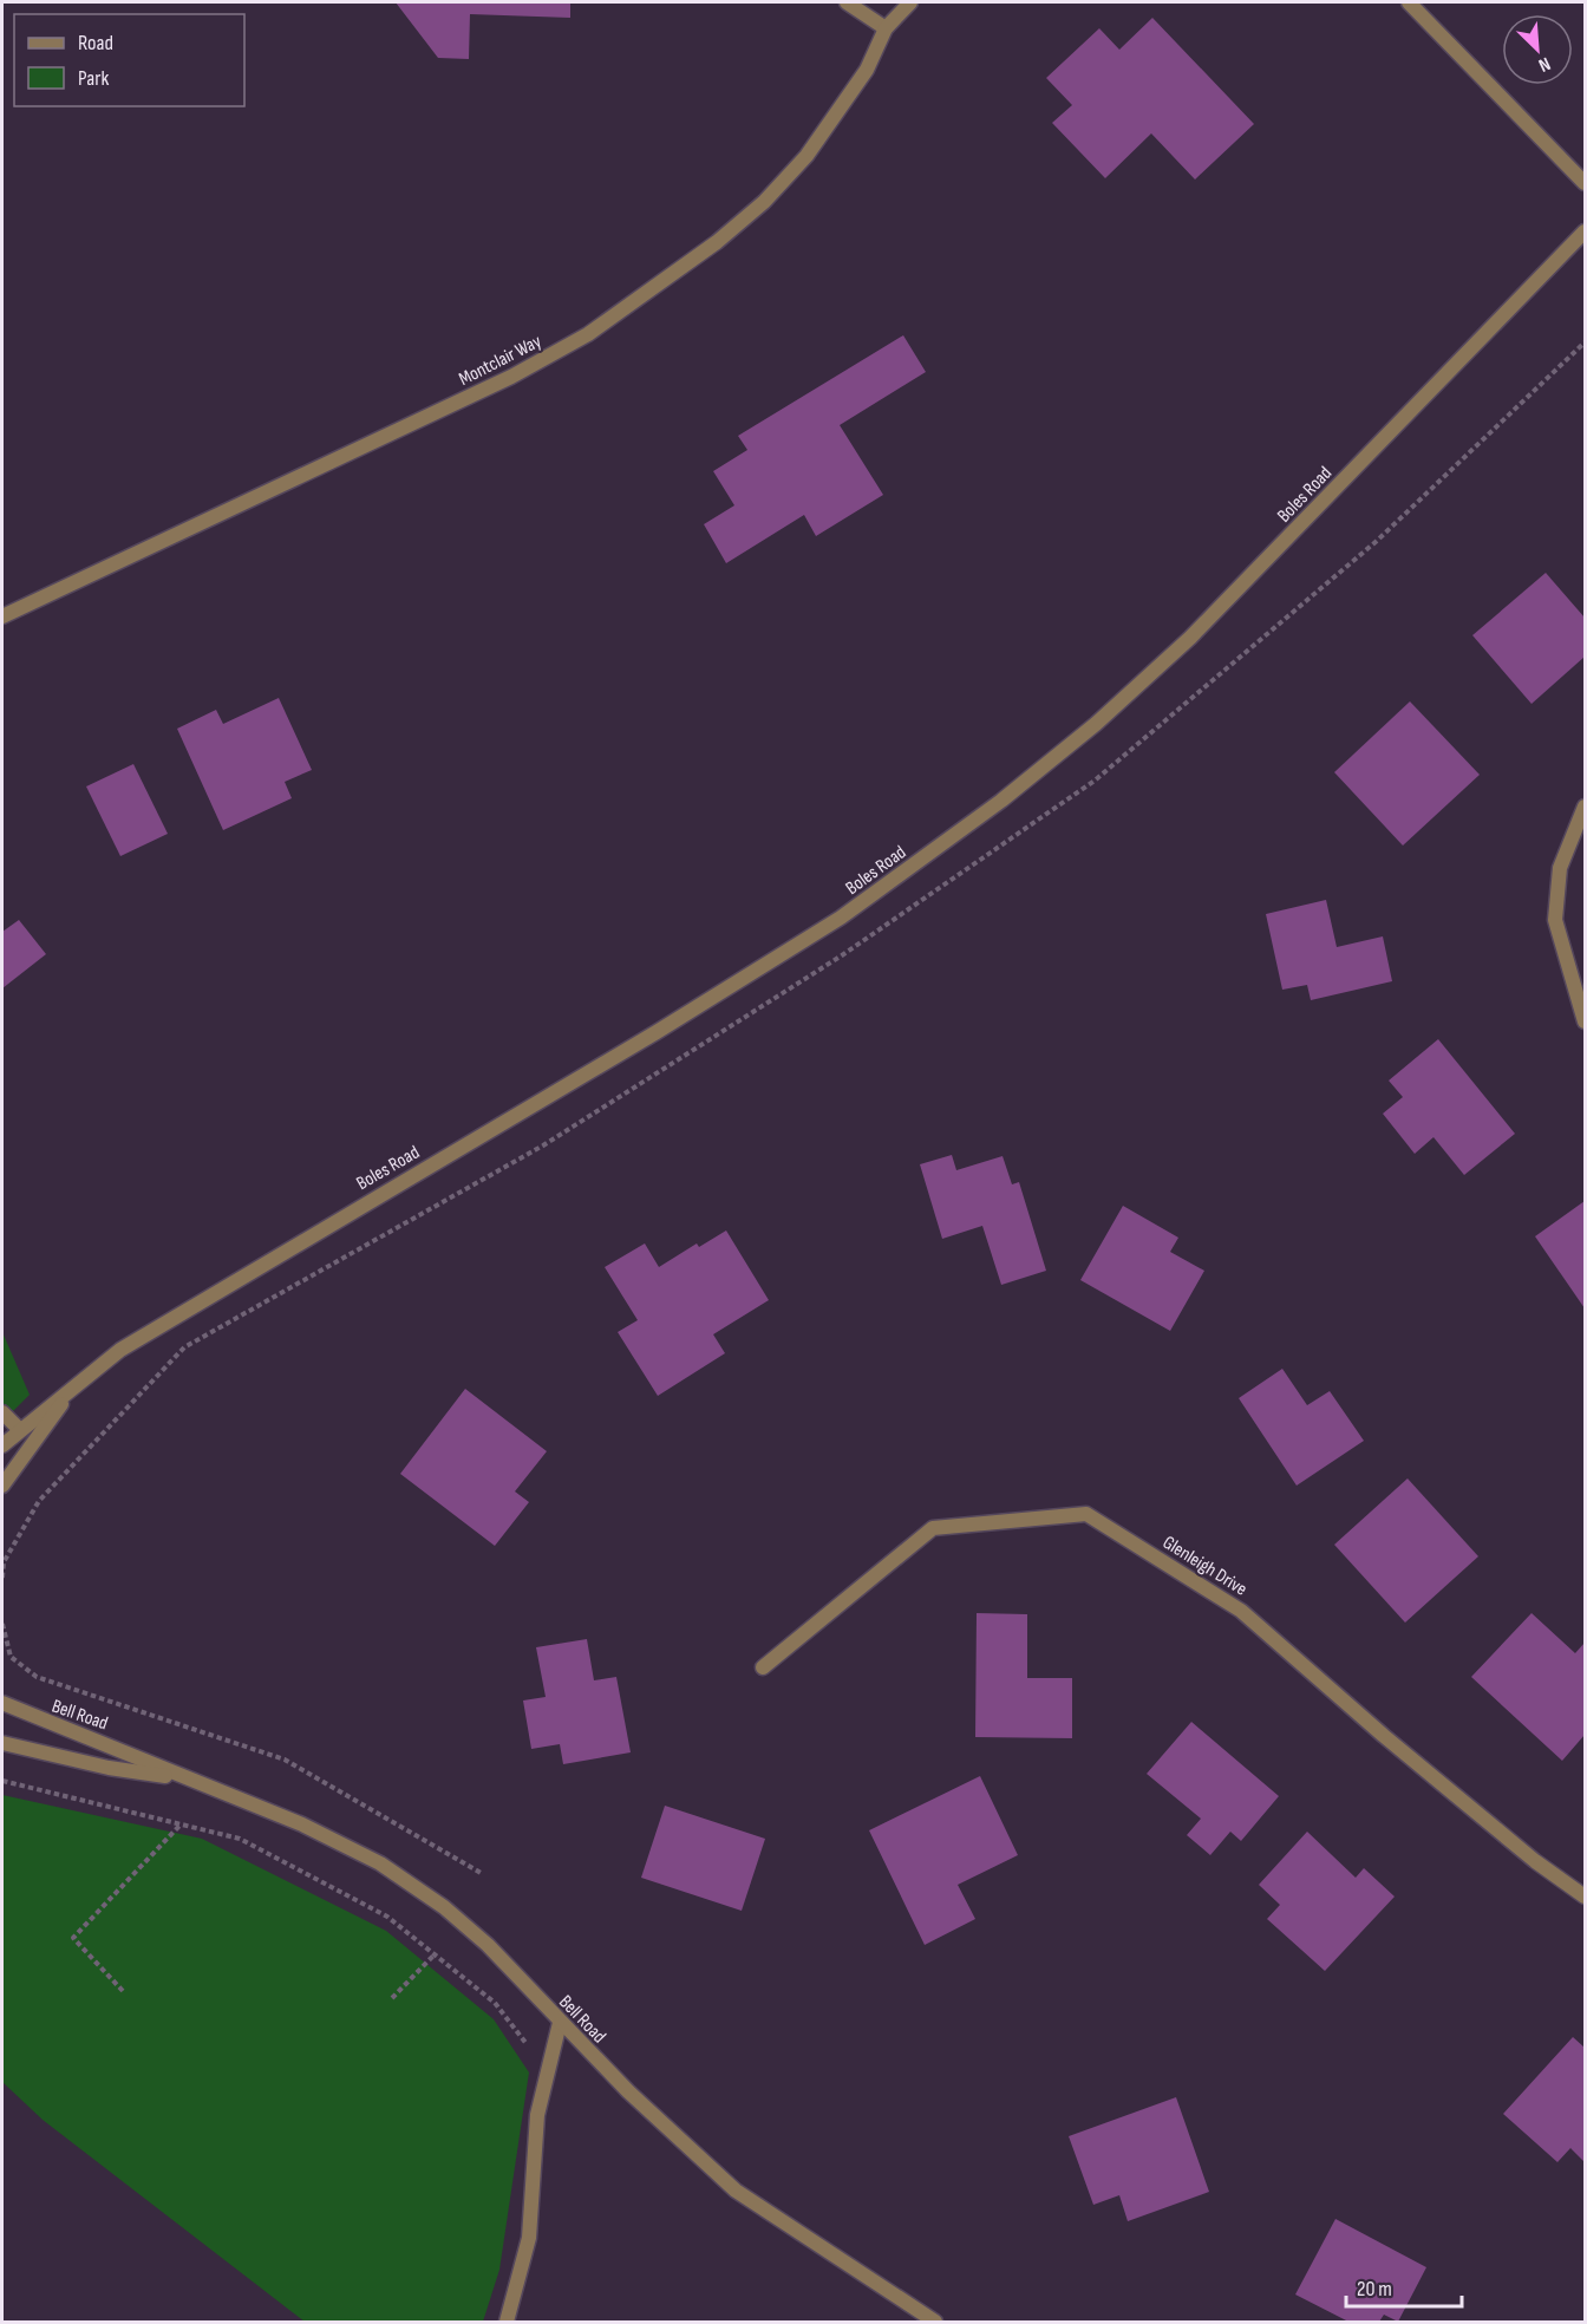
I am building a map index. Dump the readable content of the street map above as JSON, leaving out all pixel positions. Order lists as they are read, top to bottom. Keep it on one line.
{"streets":{"street":["Montclair Way","Boles Road","Glenleigh Drive","Bell Road"]},"legend":["Road","Park"],"scale_bar":"20 m","north":"bottom right"}
